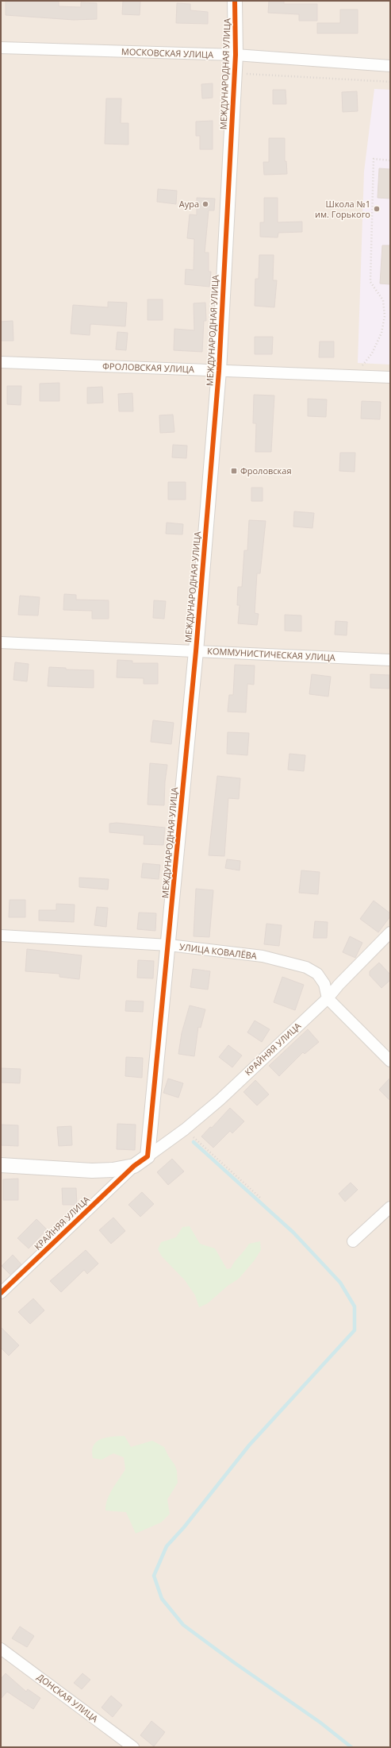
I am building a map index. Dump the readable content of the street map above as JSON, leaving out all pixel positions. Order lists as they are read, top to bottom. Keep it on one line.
{"streets":{"street":["МОСКОВСКАЯ УЛИЦА","МЕЖДУНАРОДНАЯ УЛИЦА","ФРОЛОВСКАЯ УЛИЦА","КОММУНИСТИЧЕСКАЯ УЛИЦА","УЛИЦА КОВАЛЁВА","КРАЙНЯЯ УЛИЦА","ДОНСКАЯ УЛИЦА"]},"crossings":[["МОСКОВСКАЯ УЛИЦА","МЕЖДУНАРОДНАЯ УЛИЦА"],["МЕЖДУНАРОДНАЯ УЛИЦА","ФРОЛОВСКАЯ УЛИЦА"],["МЕЖДУНАРОДНАЯ УЛИЦА","КОММУНИСТИЧЕСКАЯ УЛИЦА"],["МЕЖДУНАРОДНАЯ УЛИЦА","УЛИЦА КОВАЛЁВА"],["МЕЖДУНАРОДНАЯ УЛИЦА","КРАЙНЯЯ УЛИЦА"],["УЛИЦА КОВАЛЁВА","КРАЙНЯЯ УЛИЦА"]],"places":{"other":["Аура","Школа №1 им. Горького"],"transit":["Фроловская"]}}
